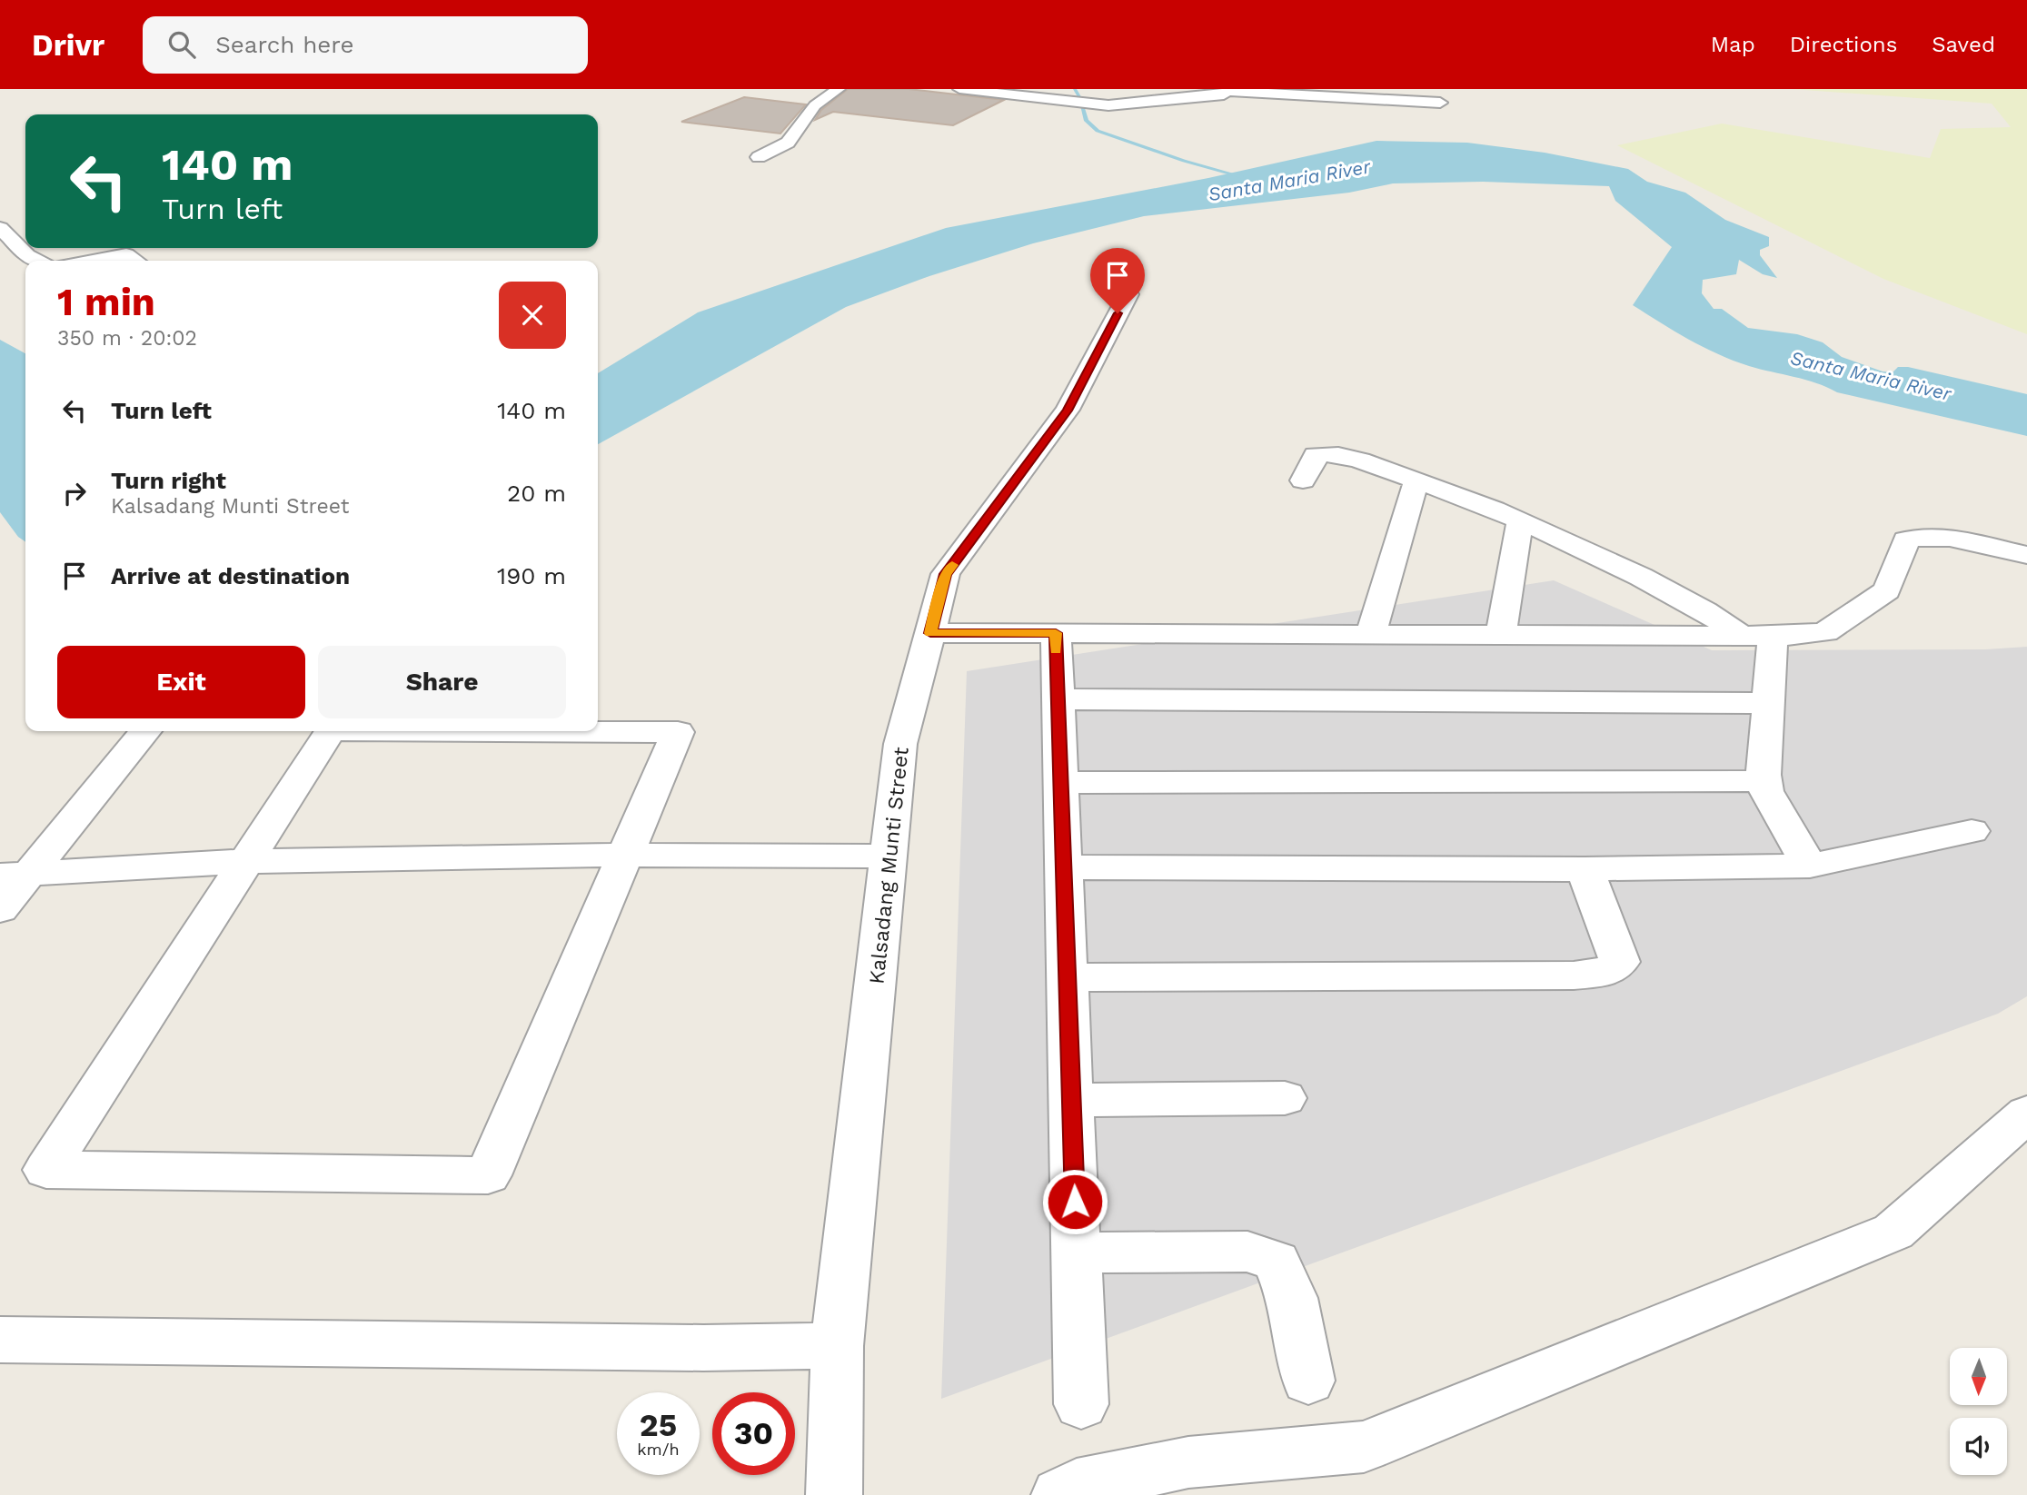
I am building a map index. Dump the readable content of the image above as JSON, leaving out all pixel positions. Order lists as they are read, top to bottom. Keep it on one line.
{"streets":{"street":["Kalsadang Munti Street"]},"water":["Santa Maria River"],"north":"bottom","page":{"header":"Drivr","search":"Search here","nav":["Map","Directions","Saved"],"turn":["140 m","Turn left"],"heading":["1 min","350 m · 20:02"],"list":[{"name":"Turn left","value":"140 m"},{"name":"Turn right","note":"Kalsadang Munti Street","value":"20 m"},{"name":"Arrive at destination","value":"190 m"}],"buttons":["Exit","Share"],"speed":"25 km/h","limit":"30"}}
